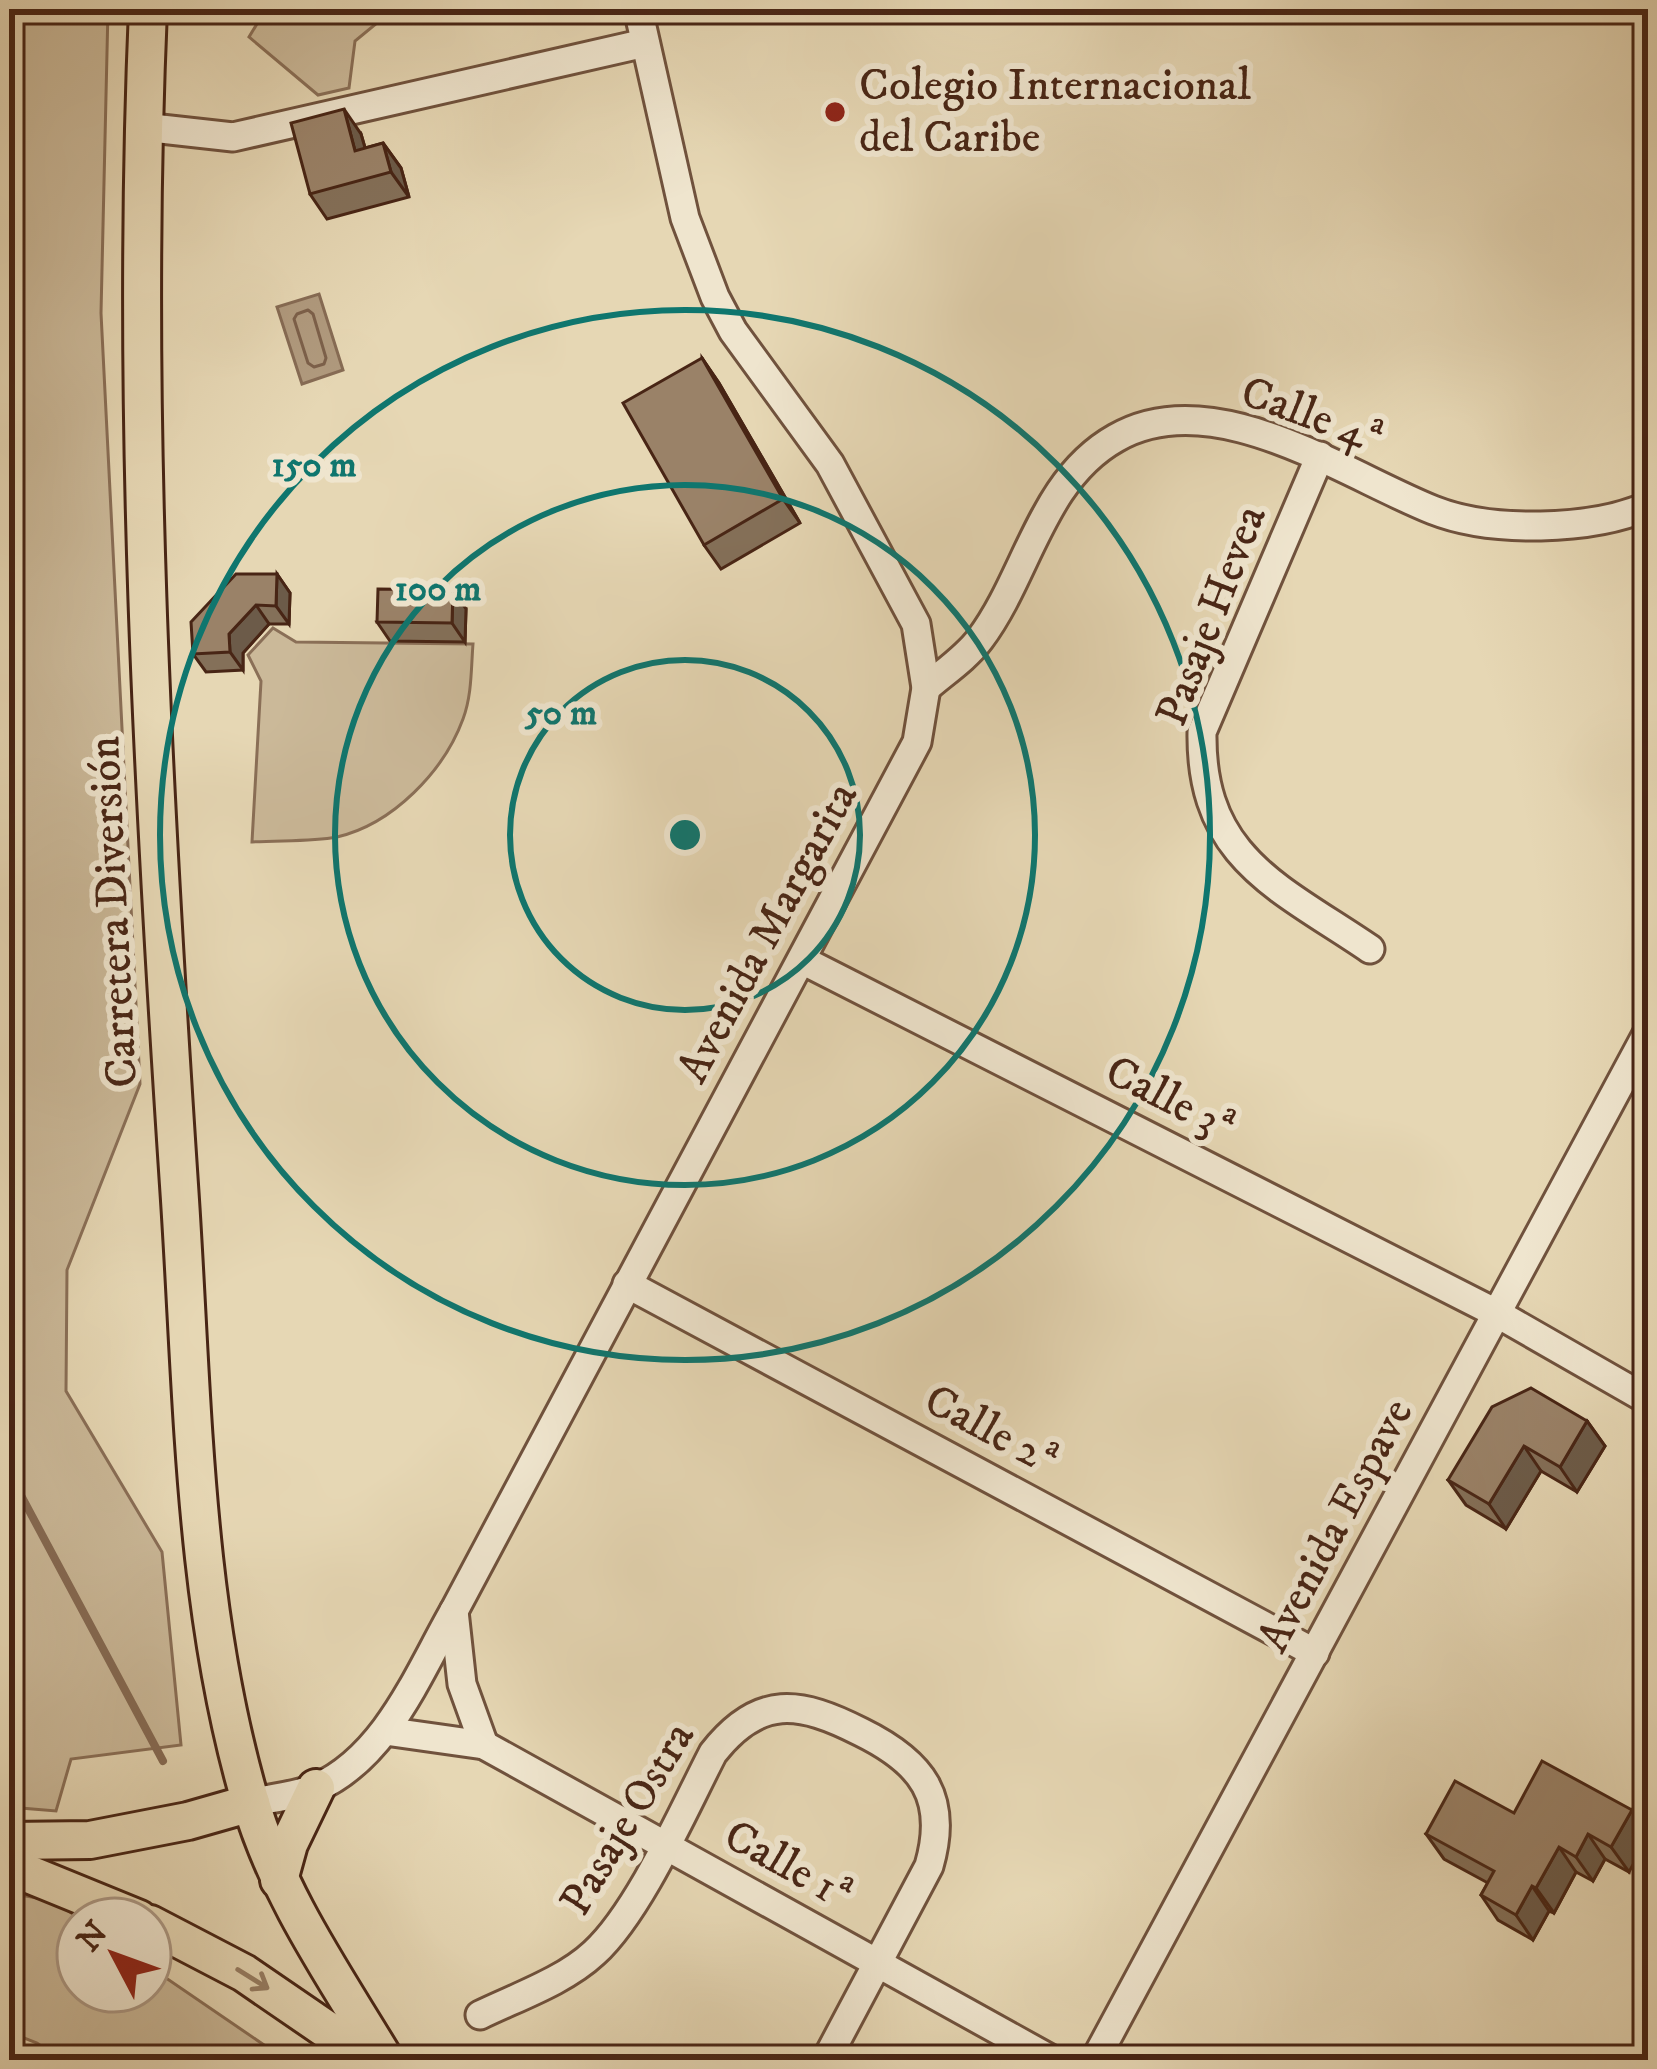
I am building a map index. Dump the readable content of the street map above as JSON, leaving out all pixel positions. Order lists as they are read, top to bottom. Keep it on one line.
{"streets":{"main road":["Carretera Diversión"],"street":["Calle 4ª","Pasaje Hevea","Avenida Margarita","Calle 3ª","Calle 2ª","Avenida Espave","Pasaje Ostra","Calle 1ª"]},"crossings":[["Calle 4ª","Pasaje Hevea"],["Calle 4ª","Avenida Margarita"],["Carretera Diversión","Avenida Margarita"],["Avenida Margarita","Calle 3ª"],["Avenida Margarita","Calle 2ª"],["Calle 3ª","Avenida Espave"],["Calle 2ª","Avenida Espave"],["Pasaje Ostra","Calle 1ª"]],"places":["Colegio Internacional del Caribe"],"north":"top left","rings":["150 m","100 m","50 m"]}
